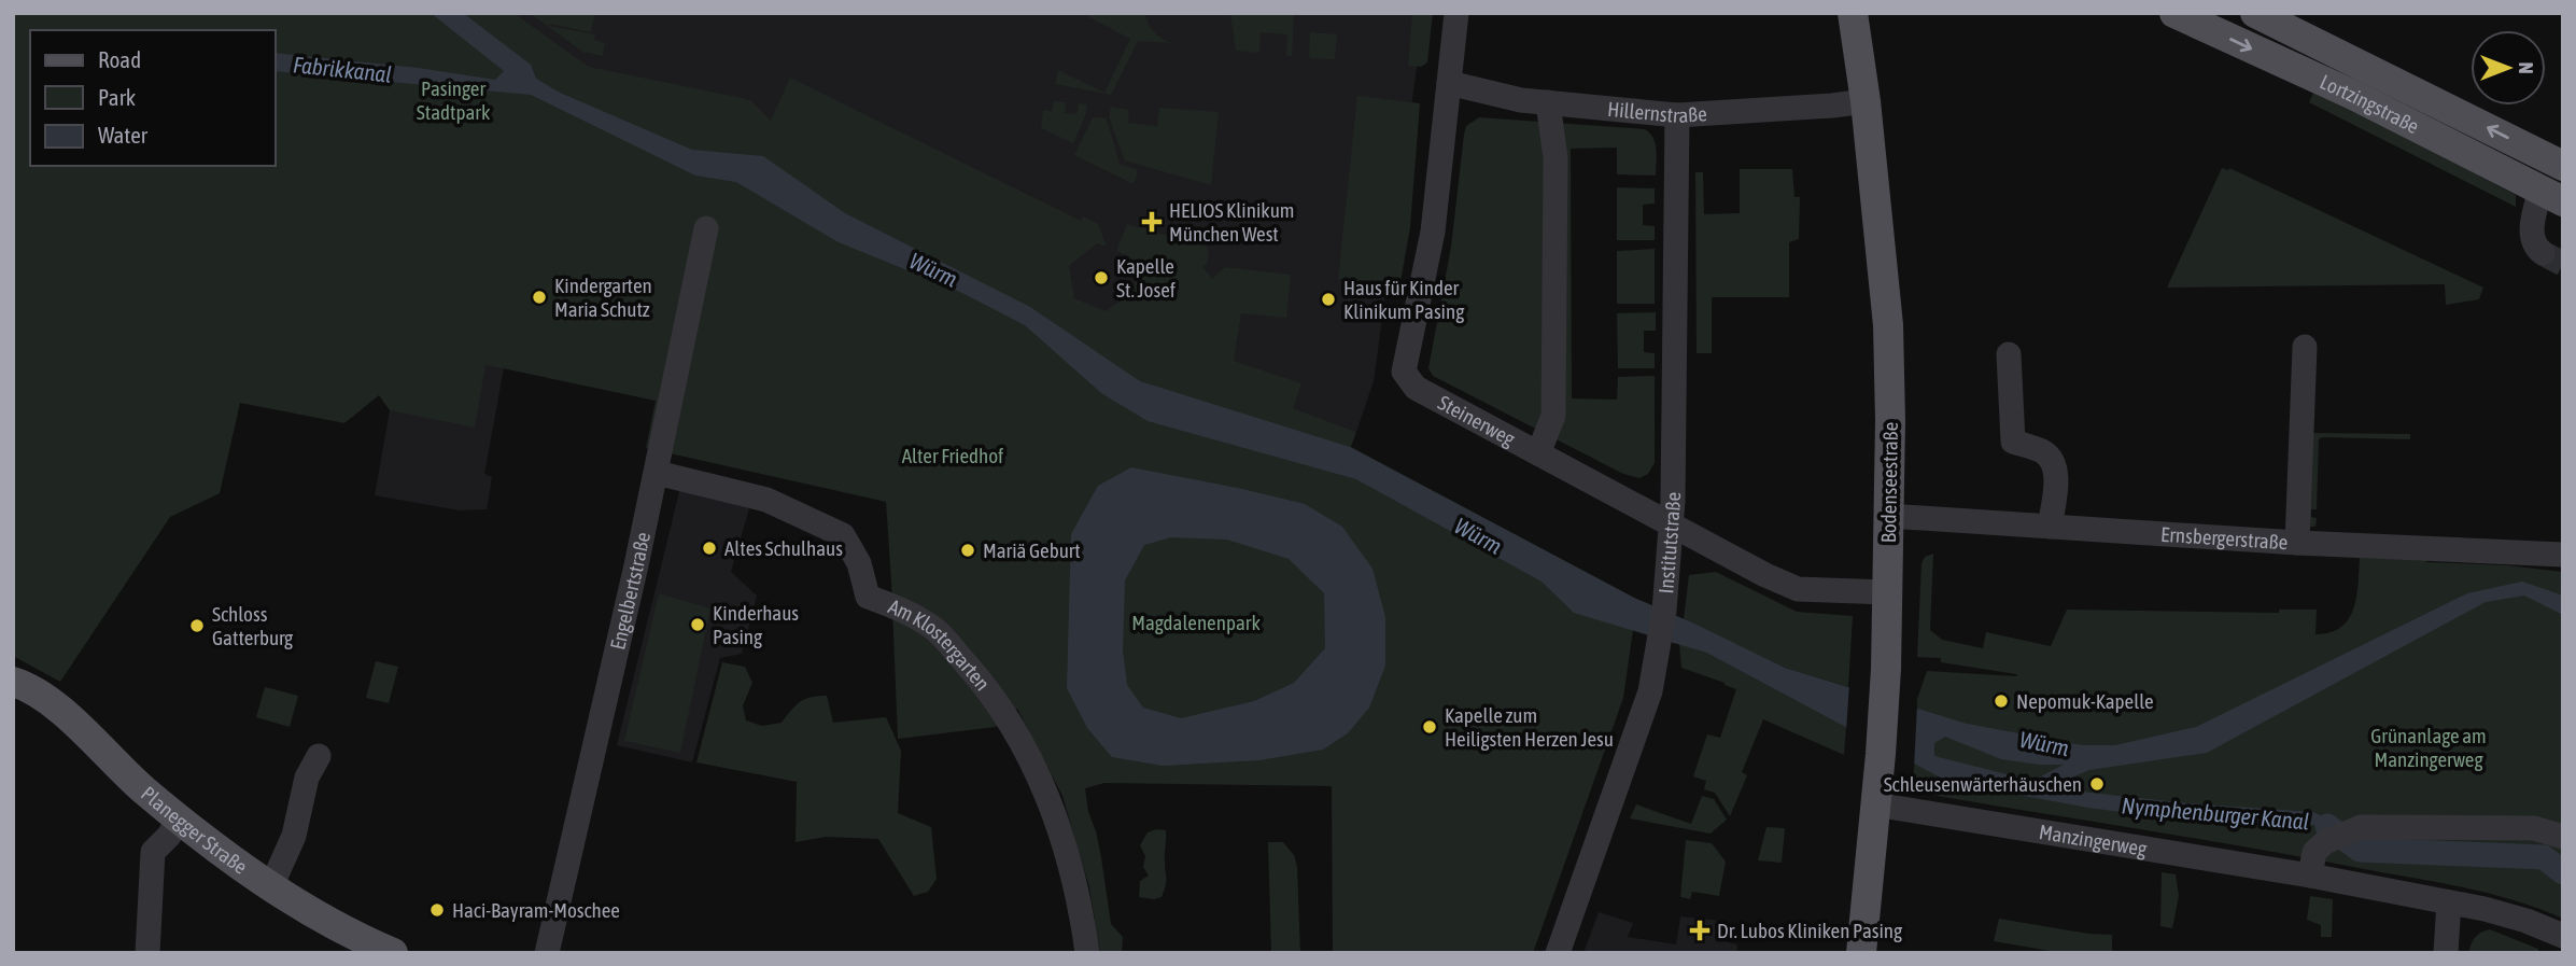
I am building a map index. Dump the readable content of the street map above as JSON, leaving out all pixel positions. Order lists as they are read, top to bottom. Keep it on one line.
{"streets":{"main road":["Lortzingstraße","Bodenseestraße","Planegger Straße"],"street":["Hillernstraße","Steinerweg","Ernsbergerstraße","Institutstraße","Engelbertstraße","Am Klostergarten","Manzingerweg"]},"crossings":[["Hillernstraße","Steinerweg"],["Hillernstraße","Bodenseestraße"],["Hillernstraße","Institutstraße"],["Steinerweg","Bodenseestraße"],["Steinerweg","Institutstraße"],["Bodenseestraße","Ernsbergerstraße"],["Bodenseestraße","Manzingerweg"],["Engelbertstraße","Am Klostergarten"]],"water":["Fabrikkanal","Würm","Nymphenburger Kanal"],"parks":["Pasinger Stadtpark","Alter Friedhof","Magdalenenpark","Grünanlage am Manzingerweg"],"places":{"health":["HELIOS Klinikum München West","Dr. Lubos Kliniken Pasing"],"other":["Kapelle St. Josef","Kindergarten Maria Schutz","Haus für Kinder Klinikum Pasing","Altes Schulhaus","Mariä Geburt","Kinderhaus Pasing","Schloss Gatterburg","Nepomuk-Kapelle","Kapelle zum Heiligsten Herzen Jesu","Schleusenwärterhäuschen","Haci-Bayram-Moschee"]},"legend":["Road","Park","Water"],"north":"right"}
